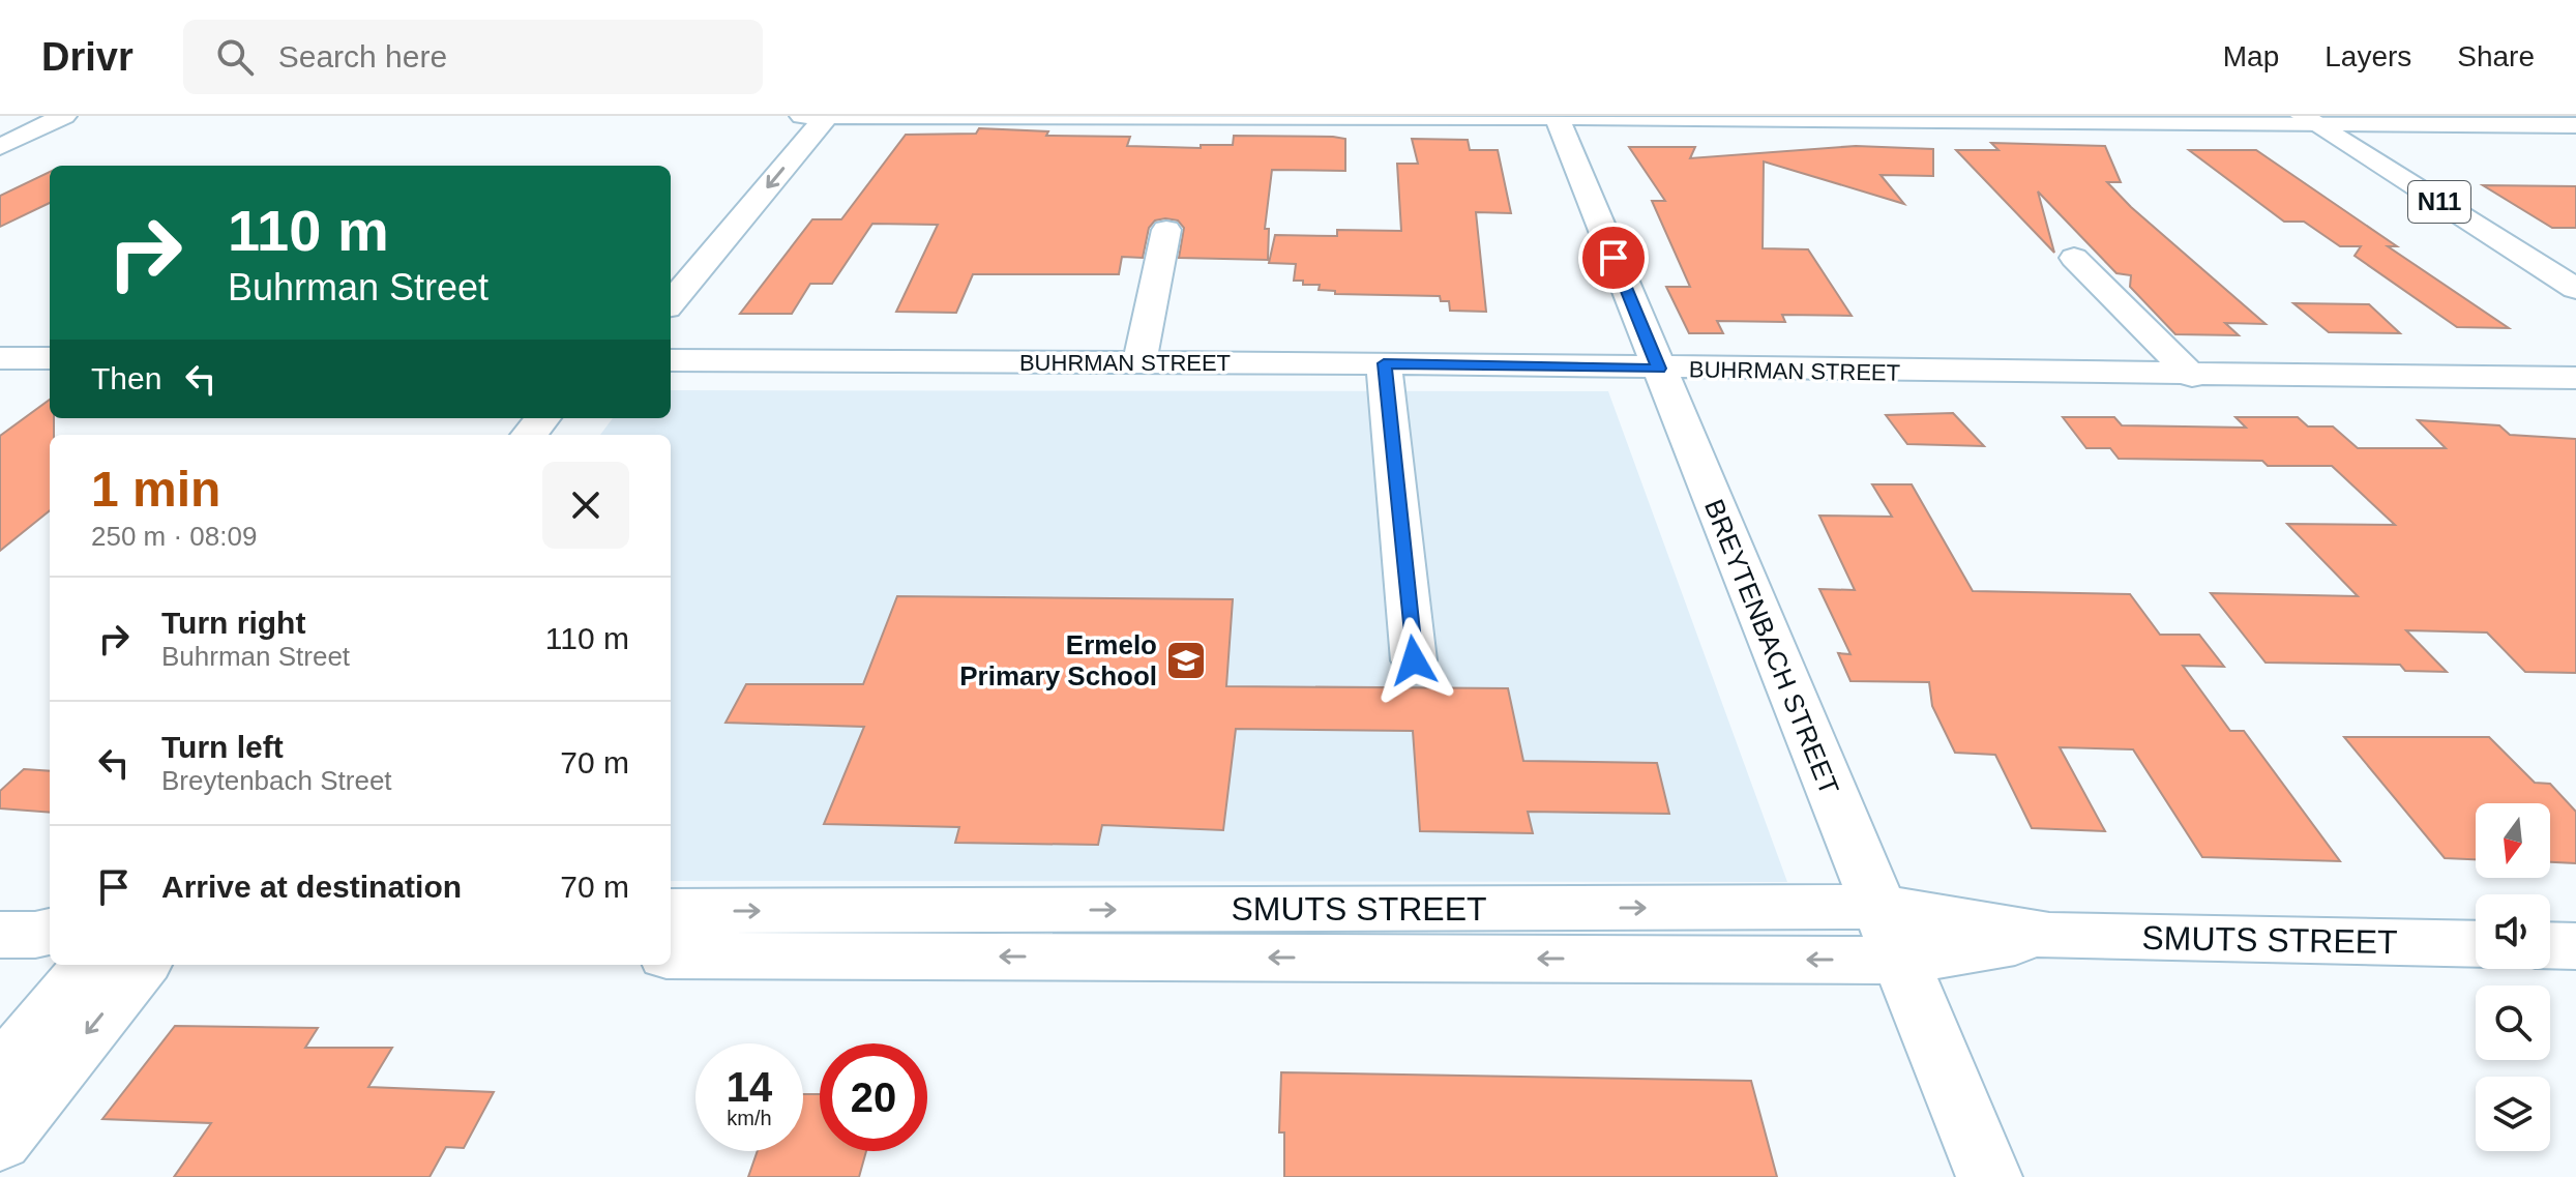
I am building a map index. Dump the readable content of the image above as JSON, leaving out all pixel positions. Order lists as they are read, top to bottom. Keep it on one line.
{"streets":{"main road":["N11","BUHRMAN STREET","BREYTENBACH STREET","SMUTS STREET"]},"crossings":[["BUHRMAN STREET","BREYTENBACH STREET"],["BREYTENBACH STREET","SMUTS STREET"]],"places":{"school or university":["Ermelo Primary School"]},"north":"bottom","page":{"header":"Drivr","search":"Search here","nav":["Map","Layers","Share"],"turn":["110 m","Buhrman Street"],"then":"Then","heading":["1 min","250 m · 08:09"],"list":[{"name":"Turn right","note":"Buhrman Street","value":"110 m"},{"name":"Turn left","note":"Breytenbach Street","value":"70 m"},{"name":"Arrive at destination","value":"70 m"}],"speed":"14 km/h","limit":"20"}}
